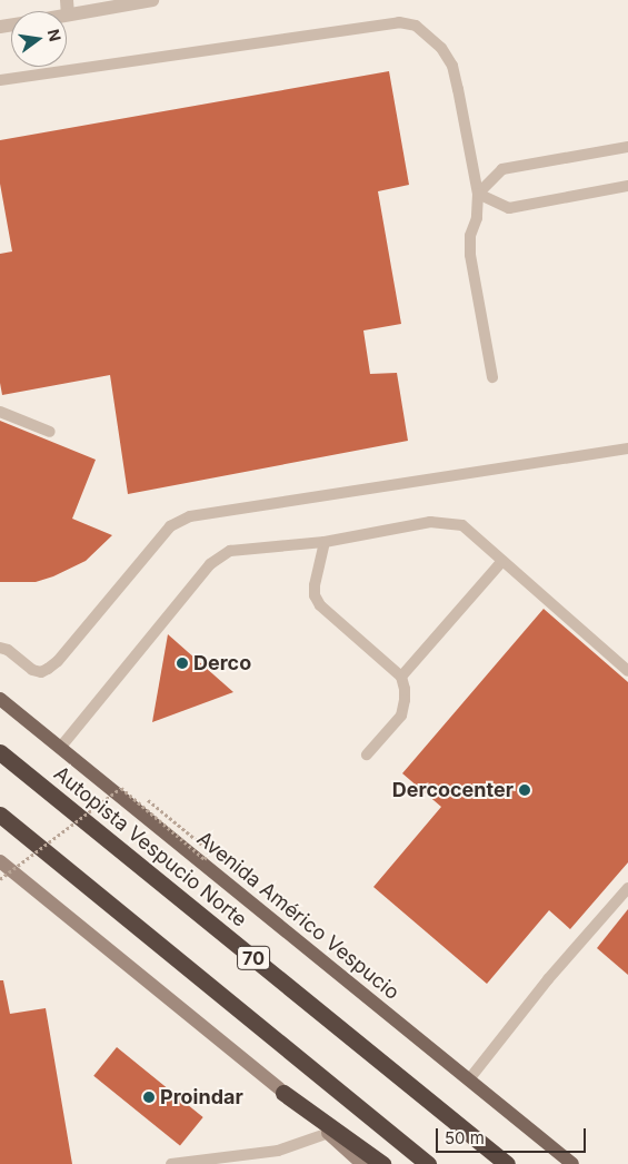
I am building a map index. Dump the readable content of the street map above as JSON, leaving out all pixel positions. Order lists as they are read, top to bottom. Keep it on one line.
{"streets":{"highway":["Autopista Vespucio Norte","70"],"main road":["Avenida Américo Vespucio"]},"places":["Derco","Dercocenter","Proindar"],"scale_bar":"50 m","north":"right"}
